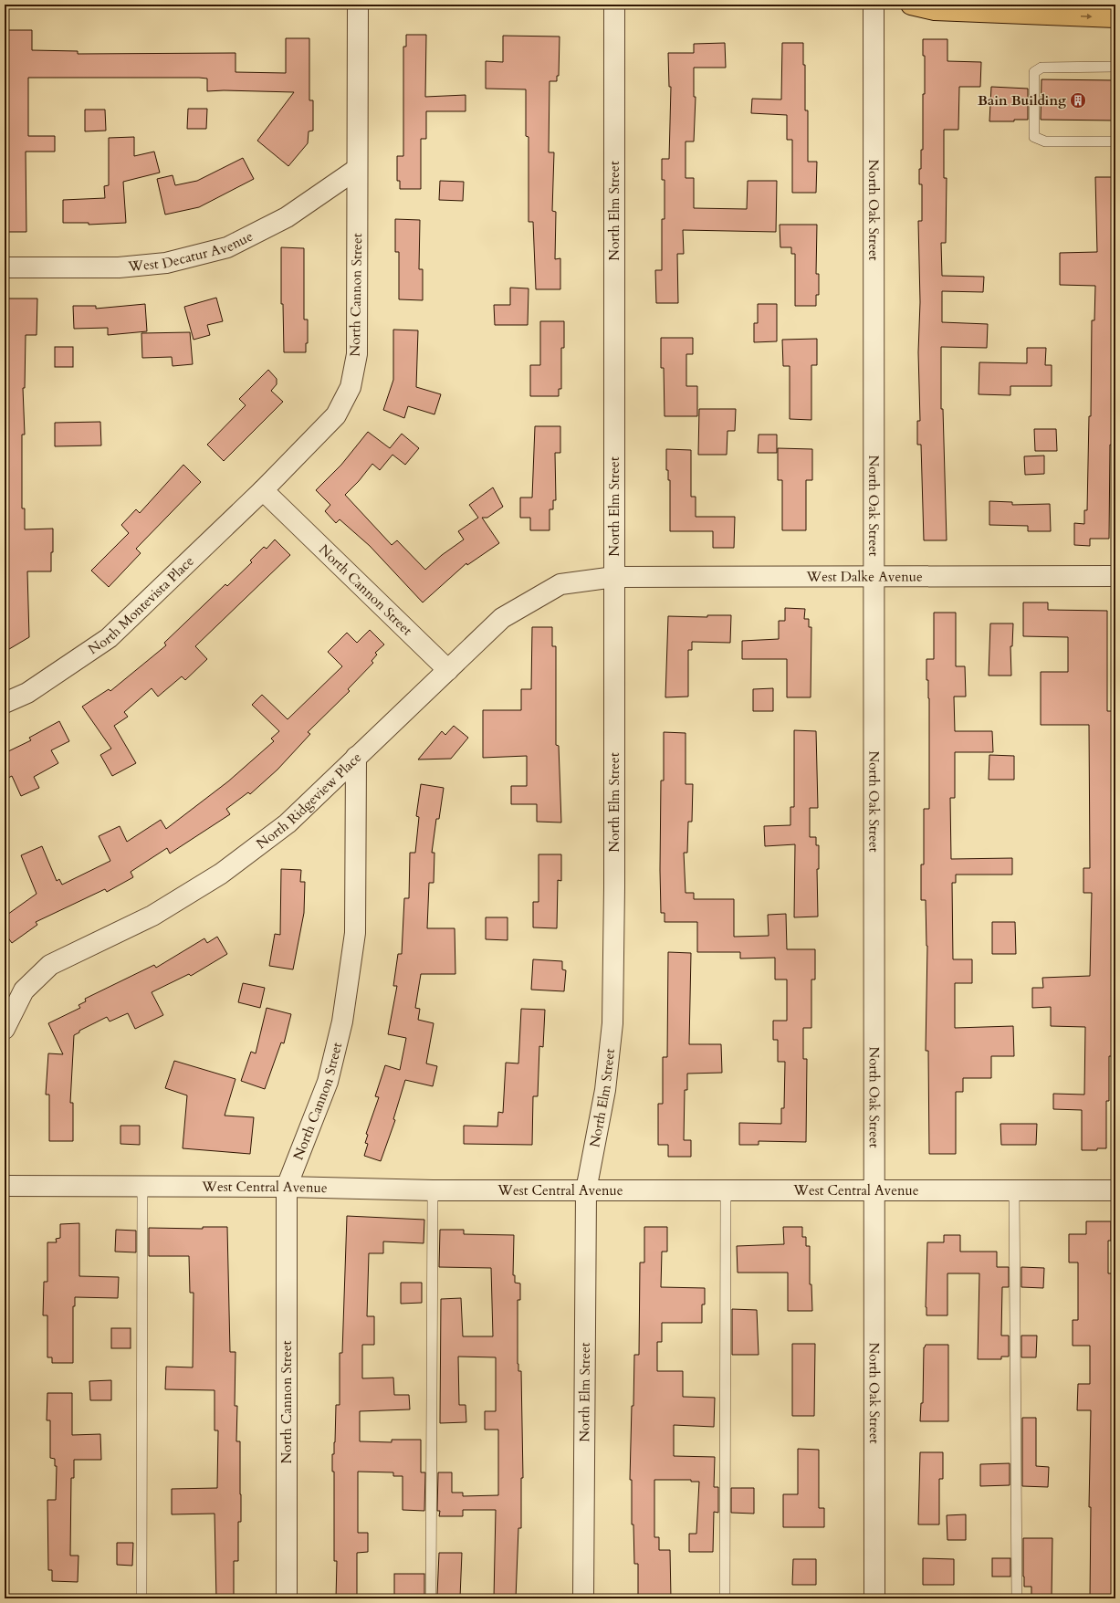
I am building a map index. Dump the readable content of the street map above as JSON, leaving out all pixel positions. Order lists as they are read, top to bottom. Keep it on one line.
{"streets":{"street":["North Oak Street","North Elm Street","West Decatur Avenue","North Cannon Street","West Dalke Avenue","North Montevista Place","North Ridgeview Place","West Central Avenue"]},"crossings":[["North Oak Street","West Dalke Avenue"],["North Oak Street","West Central Avenue"],["North Elm Street","West Dalke Avenue"],["North Elm Street","North Ridgeview Place"],["North Elm Street","West Central Avenue"],["West Decatur Avenue","North Cannon Street"],["North Cannon Street","North Montevista Place"],["North Cannon Street","North Ridgeview Place"],["North Cannon Street","West Central Avenue"],["West Dalke Avenue","North Ridgeview Place"]],"places":{"building":["Bain Building"]}}
